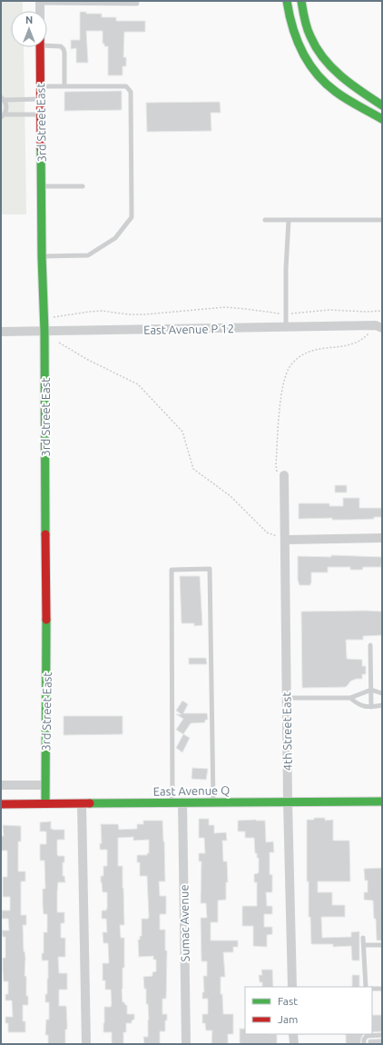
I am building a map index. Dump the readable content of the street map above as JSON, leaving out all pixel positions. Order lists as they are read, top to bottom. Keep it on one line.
{"streets":{"street":["3rd Street East","East Avenue P 12","4th Street East","East Avenue Q","Sumac Avenue"]},"crossings":[["3rd Street East","East Avenue P 12"],["3rd Street East","East Avenue Q"],["4th Street East","East Avenue Q"],["East Avenue Q","Sumac Avenue"]],"legend":["Fast","Jam"],"north":"top"}
